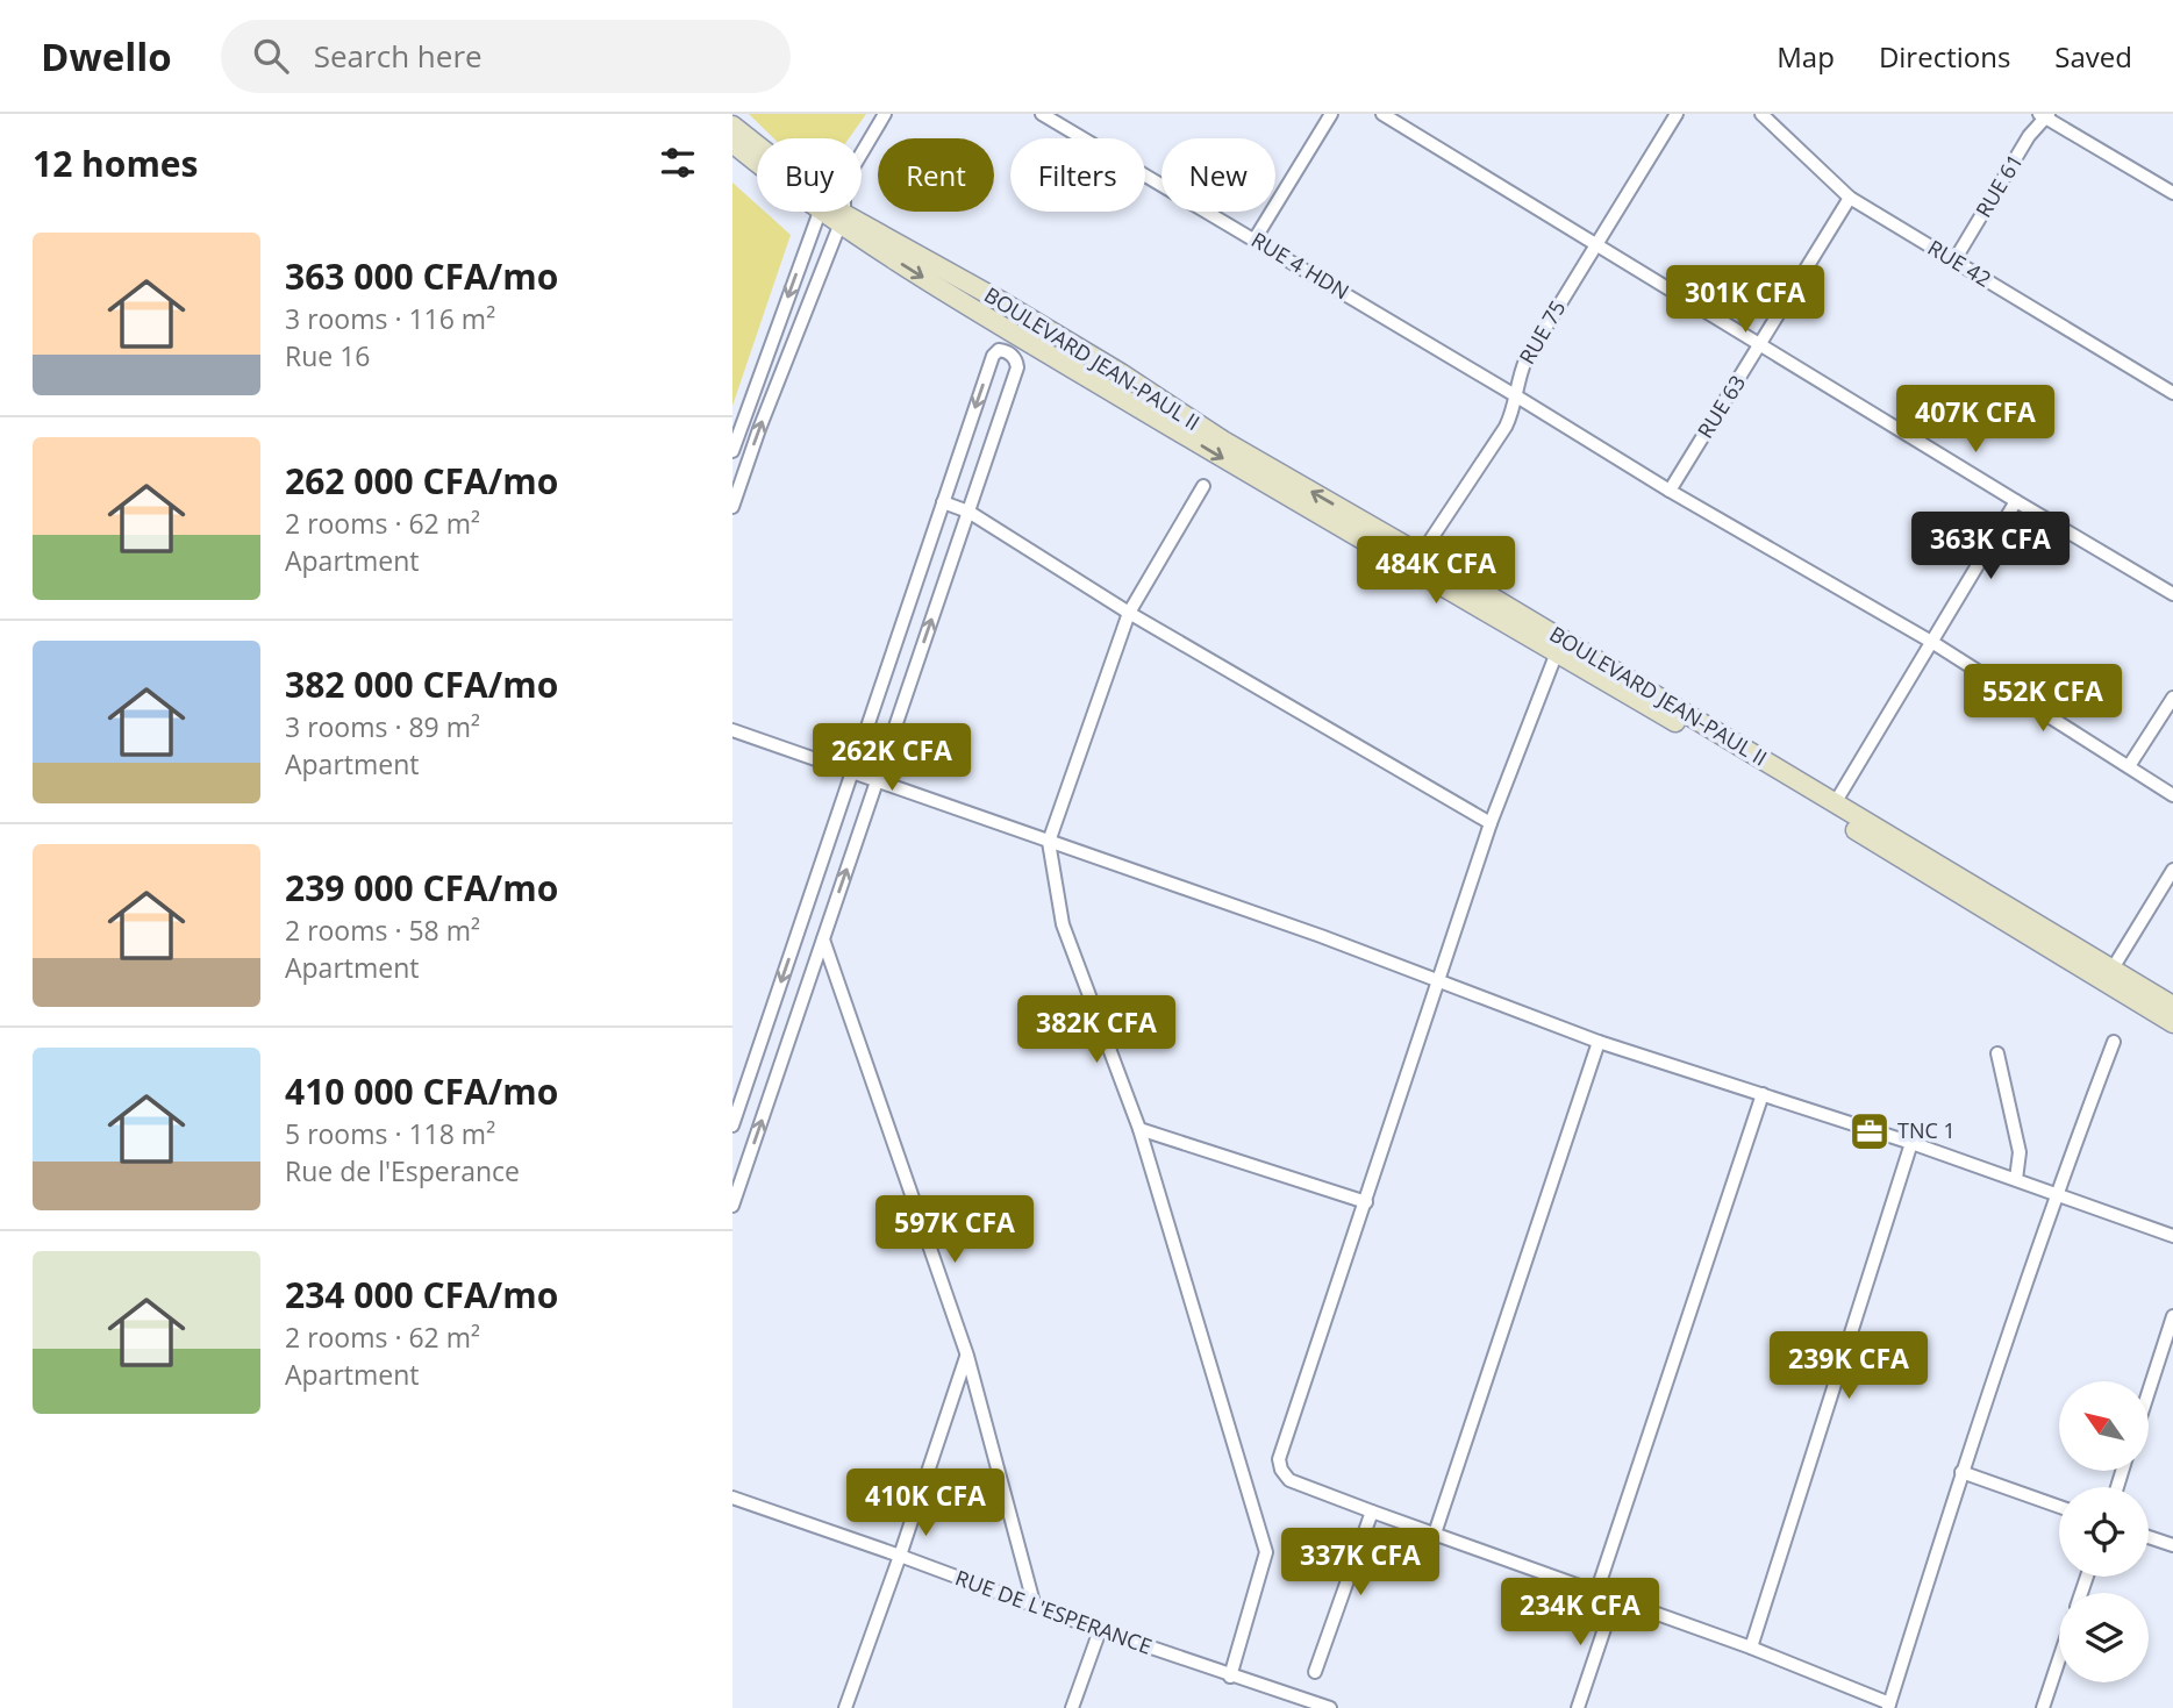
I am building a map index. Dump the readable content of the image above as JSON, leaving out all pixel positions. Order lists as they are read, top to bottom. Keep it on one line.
{"streets":{"main road":["BOULEVARD JEAN-PAUL II"],"street":["RUE 61","RUE 42","RUE 4 HDN","RUE 75","RUE 63","RUE DE L'ESPERANCE"]},"crossings":[["RUE 61","RUE 42"],["RUE 42","RUE 63"],["RUE 4 HDN","RUE 75"],["RUE 4 HDN","RUE 63"],["RUE 75","BOULEVARD JEAN-PAUL II"]],"places":{"office":["TNC 1"]},"north":"top left","page":{"header":"Dwello","search":"Search here","nav":["Map","Directions","Saved"],"heading":"12 homes","chip":["Buy","Rent","Filters","New"],"list":[{"name":"363 000 CFA/mo","note":"3 rooms · 116 m² · Rue 16"},{"name":"262 000 CFA/mo","note":"2 rooms · 62 m² · Apartment"},{"name":"382 000 CFA/mo","note":"3 rooms · 89 m² · Apartment"},{"name":"239 000 CFA/mo","note":"2 rooms · 58 m² · Apartment"},{"name":"410 000 CFA/mo","note":"5 rooms · 118 m² · Rue de l'Esperance"},{"name":"234 000 CFA/mo","note":"2 rooms · 62 m² · Apartment"}],"price":["301K CFA","407K CFA","363K CFA","484K CFA","552K CFA","262K CFA","382K CFA","597K CFA","239K CFA","410K CFA","337K CFA","234K CFA"]}}
